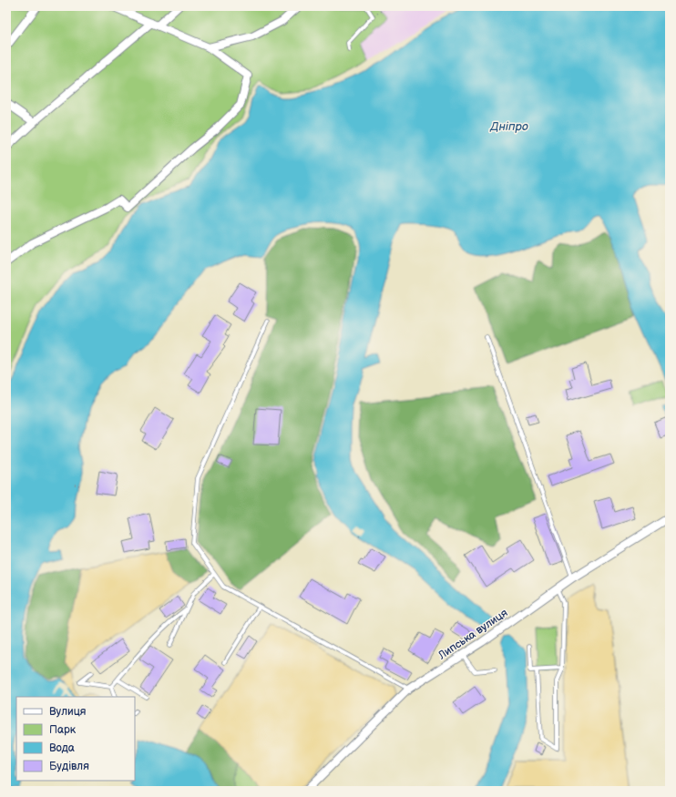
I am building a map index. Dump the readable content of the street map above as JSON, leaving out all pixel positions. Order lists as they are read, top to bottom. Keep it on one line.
{"streets":{"street":["Липська вулиця"]},"water":["Дніпро"],"legend":["Вулиця","Парк","Вода","Будівля"]}
